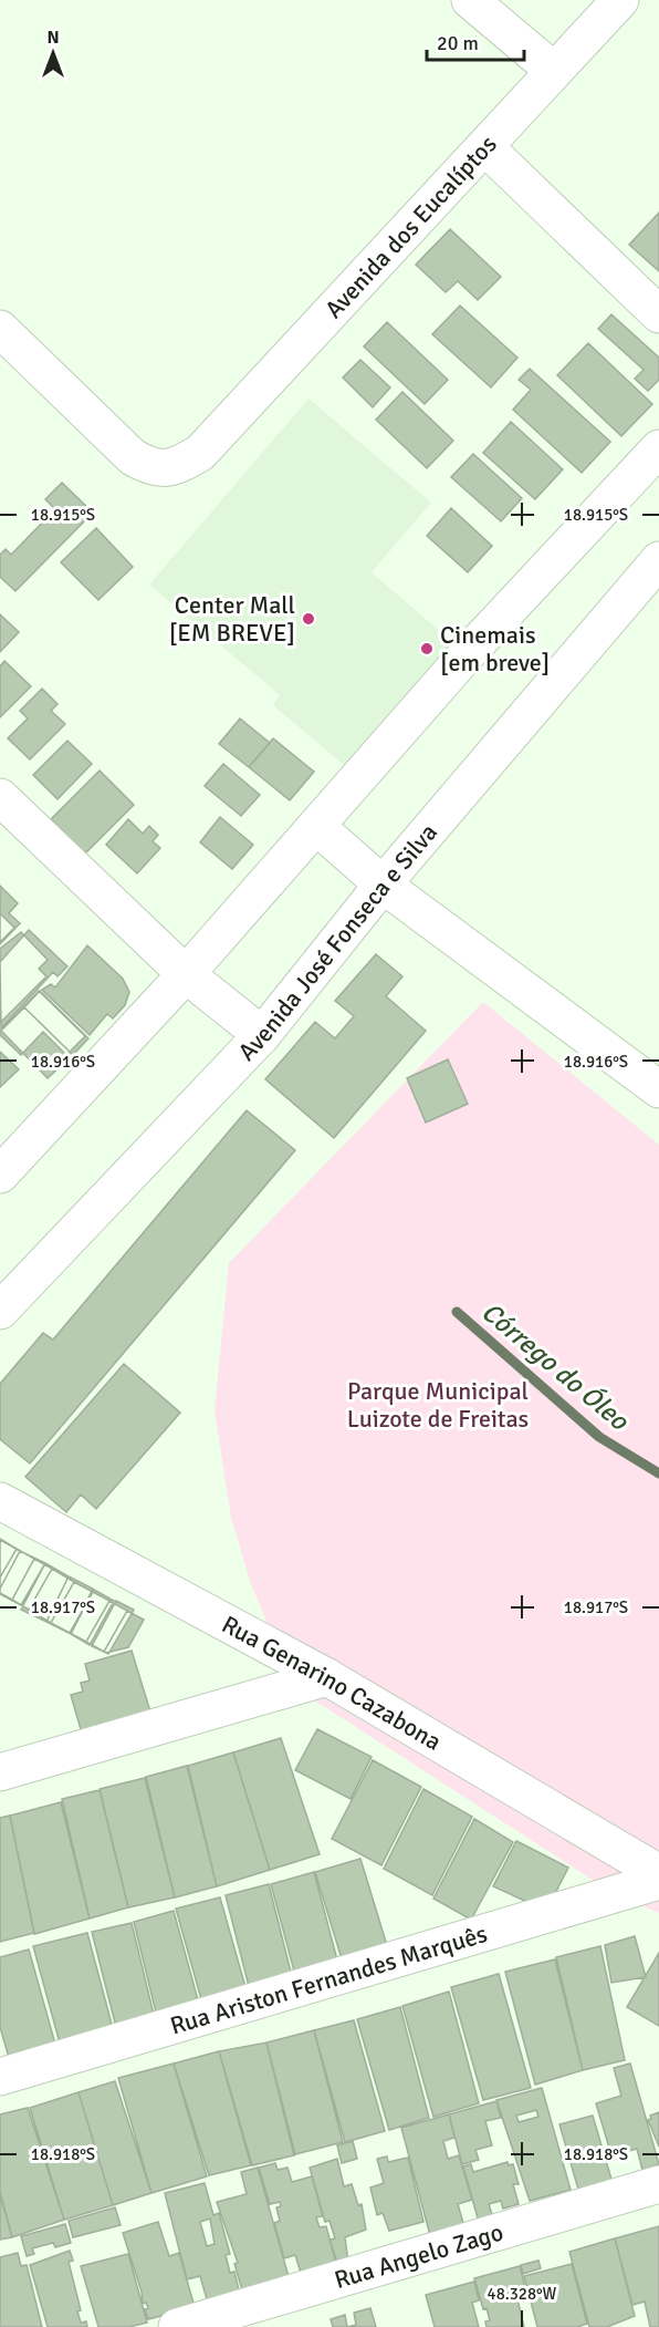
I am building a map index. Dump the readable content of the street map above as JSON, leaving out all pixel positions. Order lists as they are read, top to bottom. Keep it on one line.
{"streets":{"street":["Avenida dos Eucalíptos","Avenida José Fonseca e Silva","Rua Genarino Cazabona","Rua Ariston Fernandes Marquês","Rua Angelo Zago"]},"water":["Córrego do Óleo"],"parks":["Parque Municipal Luizote de Freitas"],"places":["Center Mall [EM BREVE]","Cinemais [em breve]"],"scale_bar":"20 m","north":"top","coordinates":["18.915°S","18.916°S","18.917°S","18.918°S","48.328°W"]}
